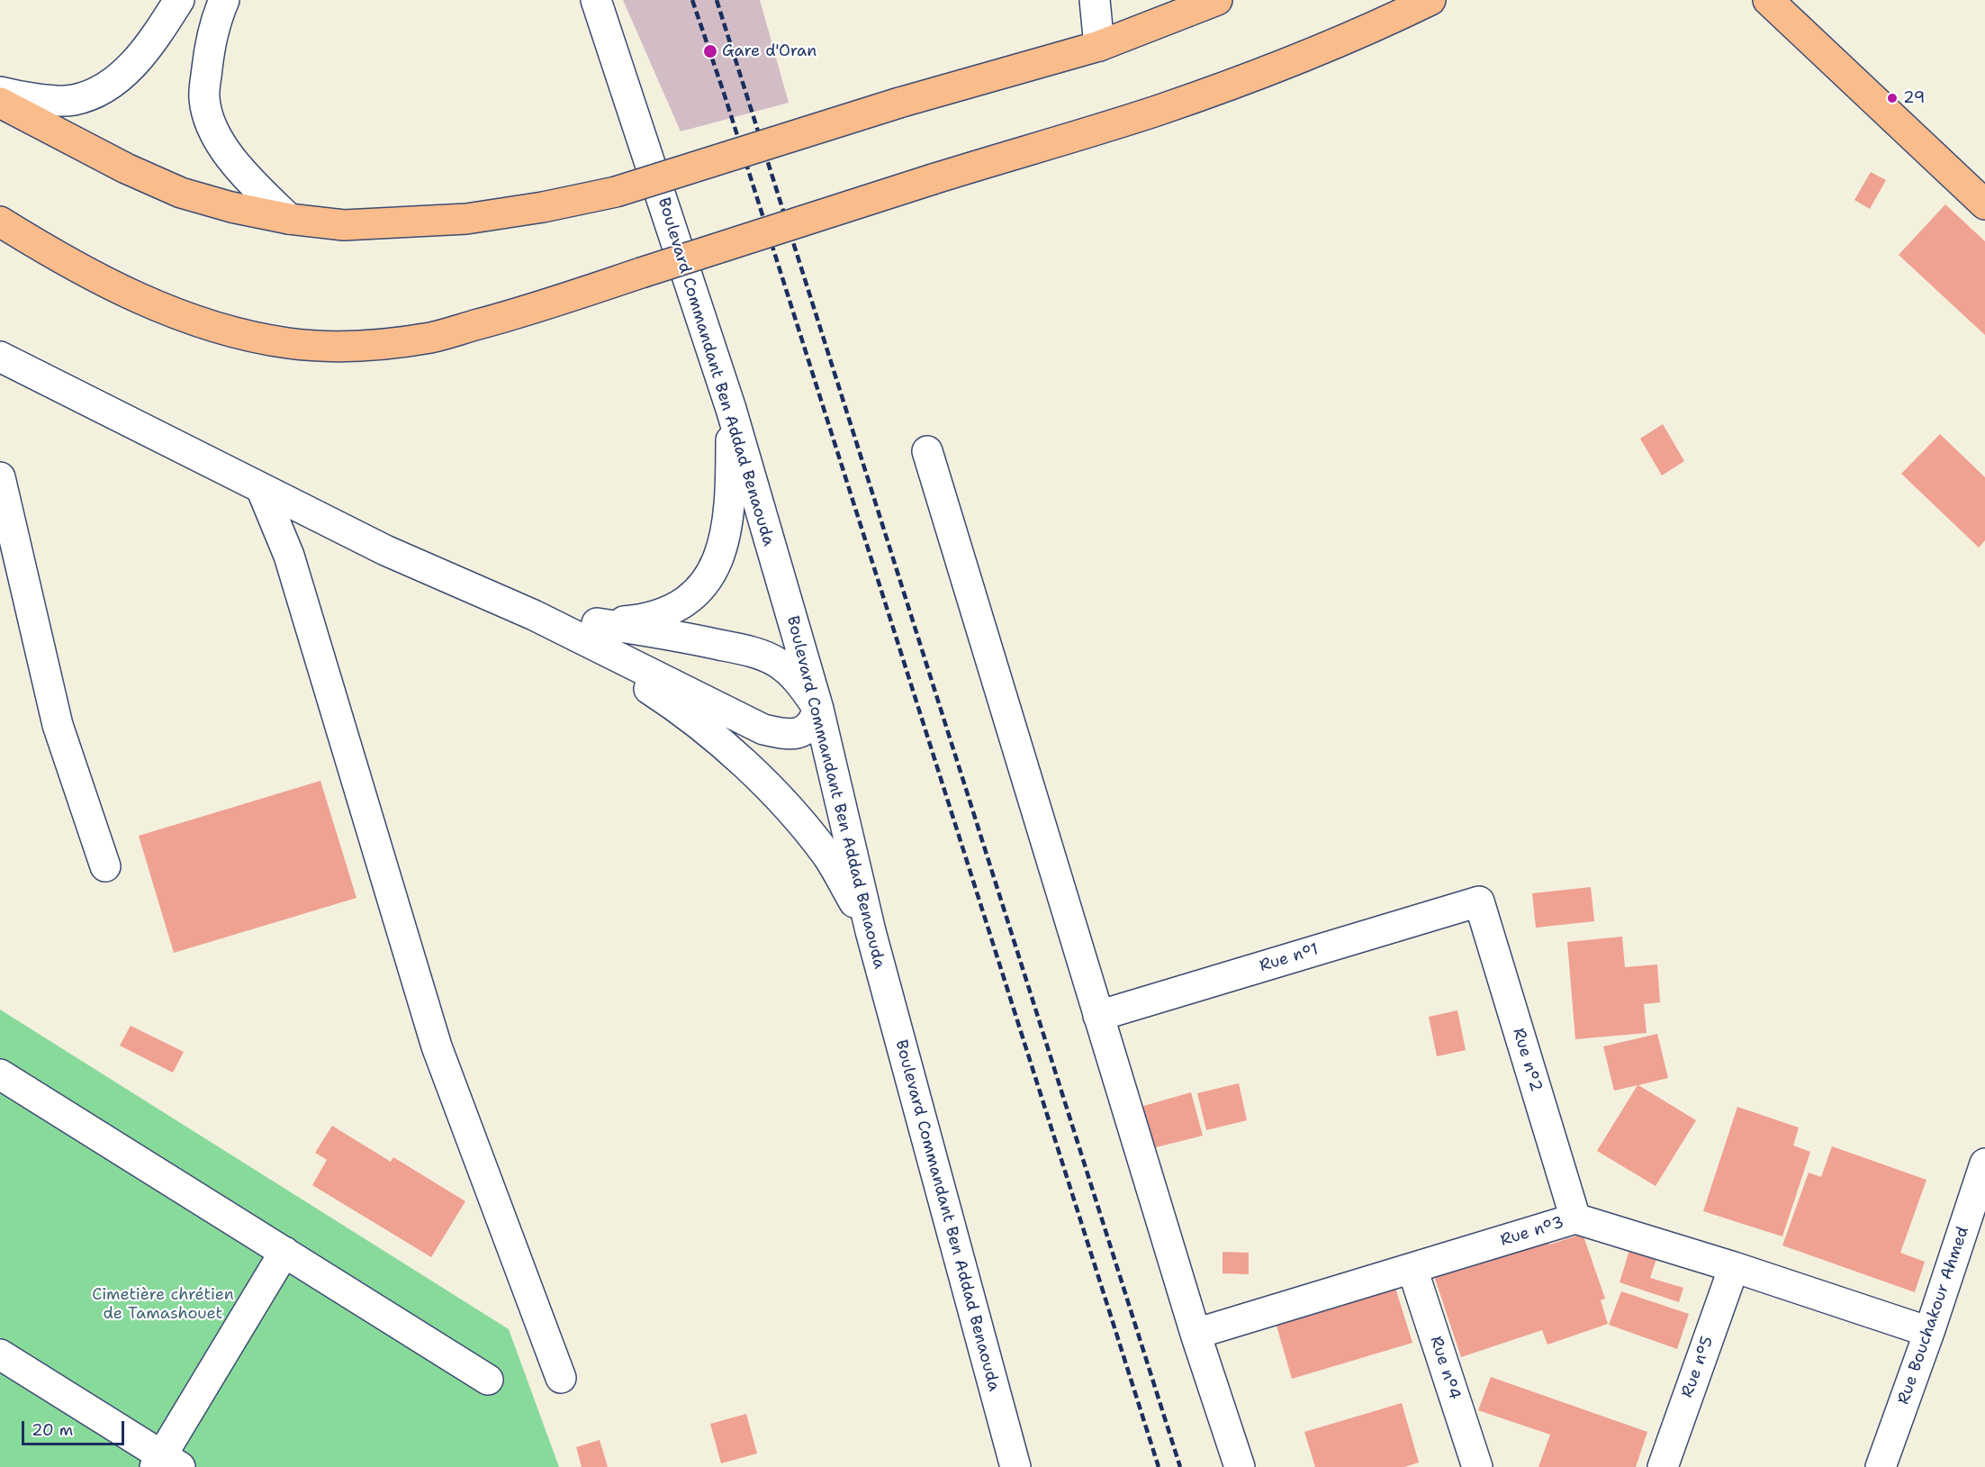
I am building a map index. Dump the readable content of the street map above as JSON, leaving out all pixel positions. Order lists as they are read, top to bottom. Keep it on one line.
{"streets":{"street":["Boulevard Commandant Ben Addad Benaouda","Rue n°1","Rue n°2","Rue n°3","Rue Bouchakour Ahmed","Rue n°5","Rue n°4"]},"crossings":[["Rue n°1","Rue n°2"],["Rue n°2","Rue n°3"],["Rue n°3","Rue Bouchakour Ahmed"],["Rue n°3","Rue n°5"],["Rue n°3","Rue n°4"]],"parks":["Cimetière chrétien de Tamashouet"],"places":["Gare d'Oran","29"],"scale_bar":"20 m"}
